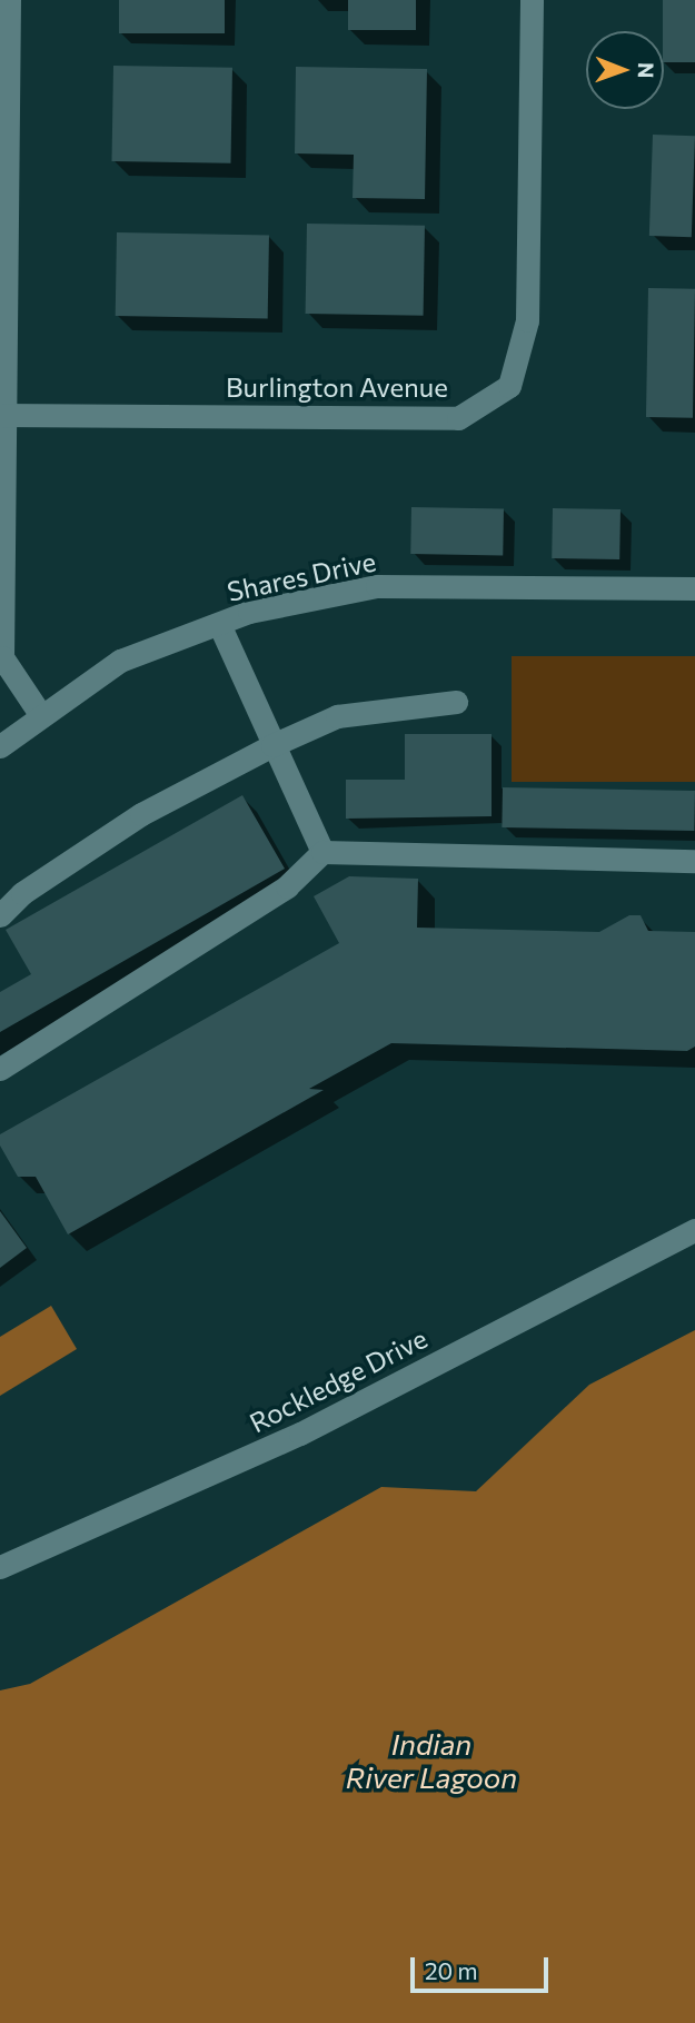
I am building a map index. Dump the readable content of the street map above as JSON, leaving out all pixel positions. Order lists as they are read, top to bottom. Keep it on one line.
{"streets":{"street":["Burlington Avenue","Shares Drive","Rockledge Drive"]},"water":["Indian River Lagoon"],"scale_bar":"20 m","north":"right"}
